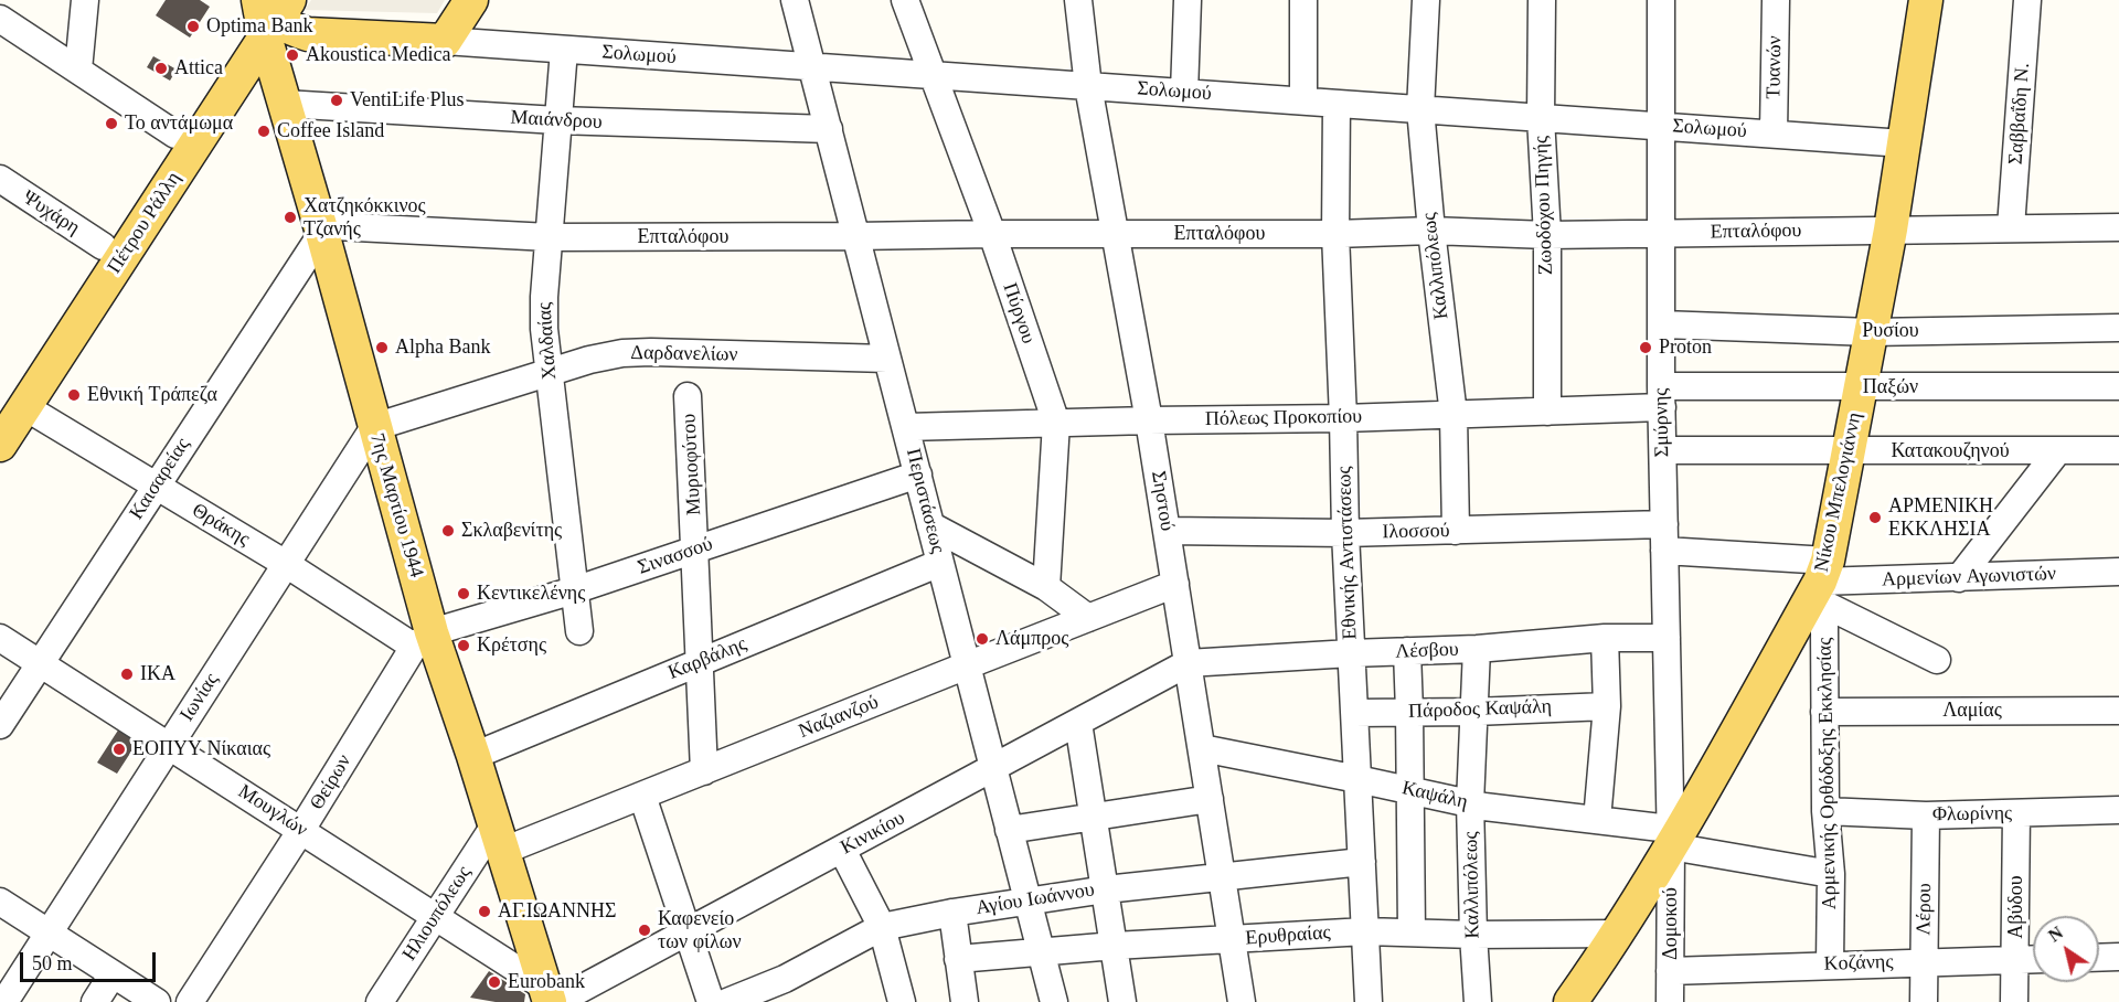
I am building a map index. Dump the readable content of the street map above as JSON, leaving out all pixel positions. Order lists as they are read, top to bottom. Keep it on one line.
{"streets":{"main road":["Πέτρου Ράλλη","Νίκου Μπελογιάννη","7ης Μαρτίου 1944"],"street":["Σολωμού","Τυανών","Σαββαΐδη Ν.","Μαιάνδρου","Ζωοδόχου Πηγής","Ψυχάρη","Επταλόφου","Καλλιπόλεως","Πύργου","Ρυσίου","Χαλδαίας","Δαρδανελίων","Παξών","Πόλεως Προκοπίου","Σμύρνης","Κατακουζηνού","Μυριοφύτου","Καισαρείας","Περιστάσεως","Σηστού","Θράκης","Ιλοσσού","Εθνικής Αντιστάσεως","Σινασσού","Αρμενίων Αγωνιστών","Λέσβου","Καρβάλης","Ιωνίας","Πάροδος Καψάλη","Λαμίας","Ναζιανζού","Αρμενικής Ορθόδοξης Εκκλησίας","Θείρων","Καψάλη","Μουγλών","Φλωρίνης","Κινικίου","Αγίου Ιωάννου","Αβύδου","Λέρου","Ηλιουπόλεως","Δομοκού","Ερυθραίας","Κοζάνης"]},"crossings":[["Σολωμού","Τυανών"],["Σολωμού","Ζωοδόχου Πηγής"],["Σολωμού","Καλλιπόλεως"],["Σολωμού","Πύργου"],["Σολωμού","Χαλδαίας"],["Σολωμού","Σμύρνης"],["Σολωμού","Νίκου Μπελογιάννη"],["Σολωμού","Περιστάσεως"],["Σολωμού","Σηστού"],["Σολωμού","Εθνικής Αντιστάσεως"],["Σαββαΐδη Ν.","Επταλόφου"],["Μαιάνδρου","Χαλδαίας"],["Μαιάνδρου","Περιστάσεως"],["Μαιάνδρου","7ης Μαρτίου 1944"],["Ζωοδόχου Πηγής","Επταλόφου"],["Ζωοδόχου Πηγής","Πόλεως Προκοπίου"],["Ψυχάρη","Πέτρου Ράλλη"],["Πέτρου Ράλλη","7ης Μαρτίου 1944"],["Πέτρου Ράλλη","Θράκης"],["Επταλόφου","Καλλιπόλεως"],["Επταλόφου","Πύργου"],["Επταλόφου","Χαλδαίας"],["Επταλόφου","Σμύρνης"],["Επταλόφου","Καισαρείας"],["Επταλόφου","Νίκου Μπελογιάννη"],["Επταλόφου","Περιστάσεως"],["Επταλόφου","Σηστού"],["Επταλόφου","7ης Μαρτίου 1944"],["Επταλόφου","Εθνικής Αντιστάσεως"],["Καλλιπόλεως","Πόλεως Προκοπίου"],["Καλλιπόλεως","Ιλοσσού"],["Καλλιπόλεως","Λέσβου"],["Καλλιπόλεως","Πάροδος Καψάλη"],["Καλλιπόλεως","Καψάλη"],["Καλλιπόλεως","Ερυθραίας"],["Πύργου","Πόλεως Προκοπίου"],["Ρυσίου","Σμύρνης"],["Ρυσίου","Νίκου Μπελογιάννη"],["Χαλδαίας","Δαρδανελίων"],["Χαλδαίας","Σινασσού"],["Δαρδανελίων","Περιστάσεως"],["Δαρδανελίων","7ης Μαρτίου 1944"],["Δαρδανελίων","Ιωνίας"],["Παξών","Πόλεως Προκοπίου"],["Παξών","Σμύρνης"],["Παξών","Νίκου Μπελογιάννη"],["Πόλεως Προκοπίου","Σμύρνης"],["Πόλεως Προκοπίου","Περιστάσεως"],["Πόλεως Προκοπίου","Σηστού"],["Πόλεως Προκοπίου","Εθνικής Αντιστάσεως"],["Σμύρνης","Κατακουζηνού"],["Σμύρνης","Νίκου Μπελογιάννη"],["Σμύρνης","Ιλοσσού"],["Σμύρνης","Αρμενίων Αγωνιστών"],["Σμύρνης","Λέσβου"],["Σμύρνης","Καψάλη"],["Σμύρνης","Δομοκού"],["Κατακουζηνού","Νίκου Μπελογιάννη"],["Μυριοφύτου","Σινασσού"],["Μυριοφύτου","Καρβάλης"],["Μυριοφύτου","Ναζιανζού"],["Καισαρείας","7ης Μαρτίου 1944"],["Καισαρείας","Θράκης"],["Καισαρείας","Μουγλών"],["Νίκου Μπελογιάννη","Αρμενίων Αγωνιστών"],["Νίκου Μπελογιάννη","Αρμενικής Ορθόδοξης Εκκλησίας"],["Νίκου Μπελογιάννη","Καψάλη"],["Νίκου Μπελογιάννη","Δομοκού"],["Νίκου Μπελογιάννη","Ερυθραίας"],["Περιστάσεως","Σινασσού"],["Περιστάσεως","Καρβάλης"],["Περιστάσεως","Ναζιανζού"],["Περιστάσεως","Κινικίου"],["Περιστάσεως","Αγίου Ιωάννου"],["Περιστάσεως","Ερυθραίας"],["Σηστού","Ιλοσσού"],["Σηστού","Λέσβου"],["Σηστού","Ναζιανζού"],["Σηστού","Καψάλη"],["Σηστού","Κινικίου"],["Σηστού","Αγίου Ιωάννου"],["Σηστού","Ερυθραίας"],["7ης Μαρτίου 1944","Θράκης"],["7ης Μαρτίου 1944","Σινασσού"],["7ης Μαρτίου 1944","Καρβάλης"],["7ης Μαρτίου 1944","Ιωνίας"],["7ης Μαρτίου 1944","Ναζιανζού"],["7ης Μαρτίου 1944","Θείρων"],["7ης Μαρτίου 1944","Μουγλών"],["7ης Μαρτίου 1944","Κινικίου"],["7ης Μαρτίου 1944","Ηλιουπόλεως"],["Θράκης","Σινασσού"],["Θράκης","Ιωνίας"],["Θράκης","Θείρων"],["Ιλοσσού","Εθνικής Αντιστάσεως"],["Εθνικής Αντιστάσεως","Λέσβου"],["Εθνικής Αντιστάσεως","Πάροδος Καψάλη"],["Εθνικής Αντιστάσεως","Καψάλη"],["Εθνικής Αντιστάσεως","Αγίου Ιωάννου"],["Εθνικής Αντιστάσεως","Ερυθραίας"],["Σινασσού","Θείρων"],["Αρμενίων Αγωνιστών","Αρμενικής Ορθόδοξης Εκκλησίας"],["Λέσβου","Κινικίου"],["Ιωνίας","Μουγλών"],["Λαμίας","Αρμενικής Ορθόδοξης Εκκλησίας"],["Ναζιανζού","Ηλιουπόλεως"],["Αρμενικής Ορθόδοξης Εκκλησίας","Καψάλη"],["Αρμενικής Ορθόδοξης Εκκλησίας","Φλωρίνης"],["Αρμενικής Ορθόδοξης Εκκλησίας","Κοζάνης"],["Θείρων","Μουγλών"],["Καψάλη","Δομοκού"],["Μουγλών","Κινικίου"],["Μουγλών","Ηλιουπόλεως"],["Φλωρίνης","Αβύδου"],["Φλωρίνης","Λέρου"],["Αβύδου","Κοζάνης"],["Λέρου","Κοζάνης"],["Δομοκού","Κοζάνης"]],"places":["Optima Bank","Akoustica Medica","Attica","VentiLife Plus","Το αντάμωμα","Coffee Island","Χατζηκόκκινος Τζανής","Alpha Bank","Proton","Εθνική Τράπεζα","ΑΡΜΕΝΙΚΗ ΕΚΚΛΗΣΙΑ","Σκλαβενίτης","Κεντικελένης","Λάμπρος","Κρέτσης","ΙΚΑ","ΕΟΠΥΥ Νίκαιας","ΑΓ.ΙΩΑΝΝΗΣ","Καφενείο των φίλων","Eurobank"],"scale_bar":"50 m","north":"top left"}
